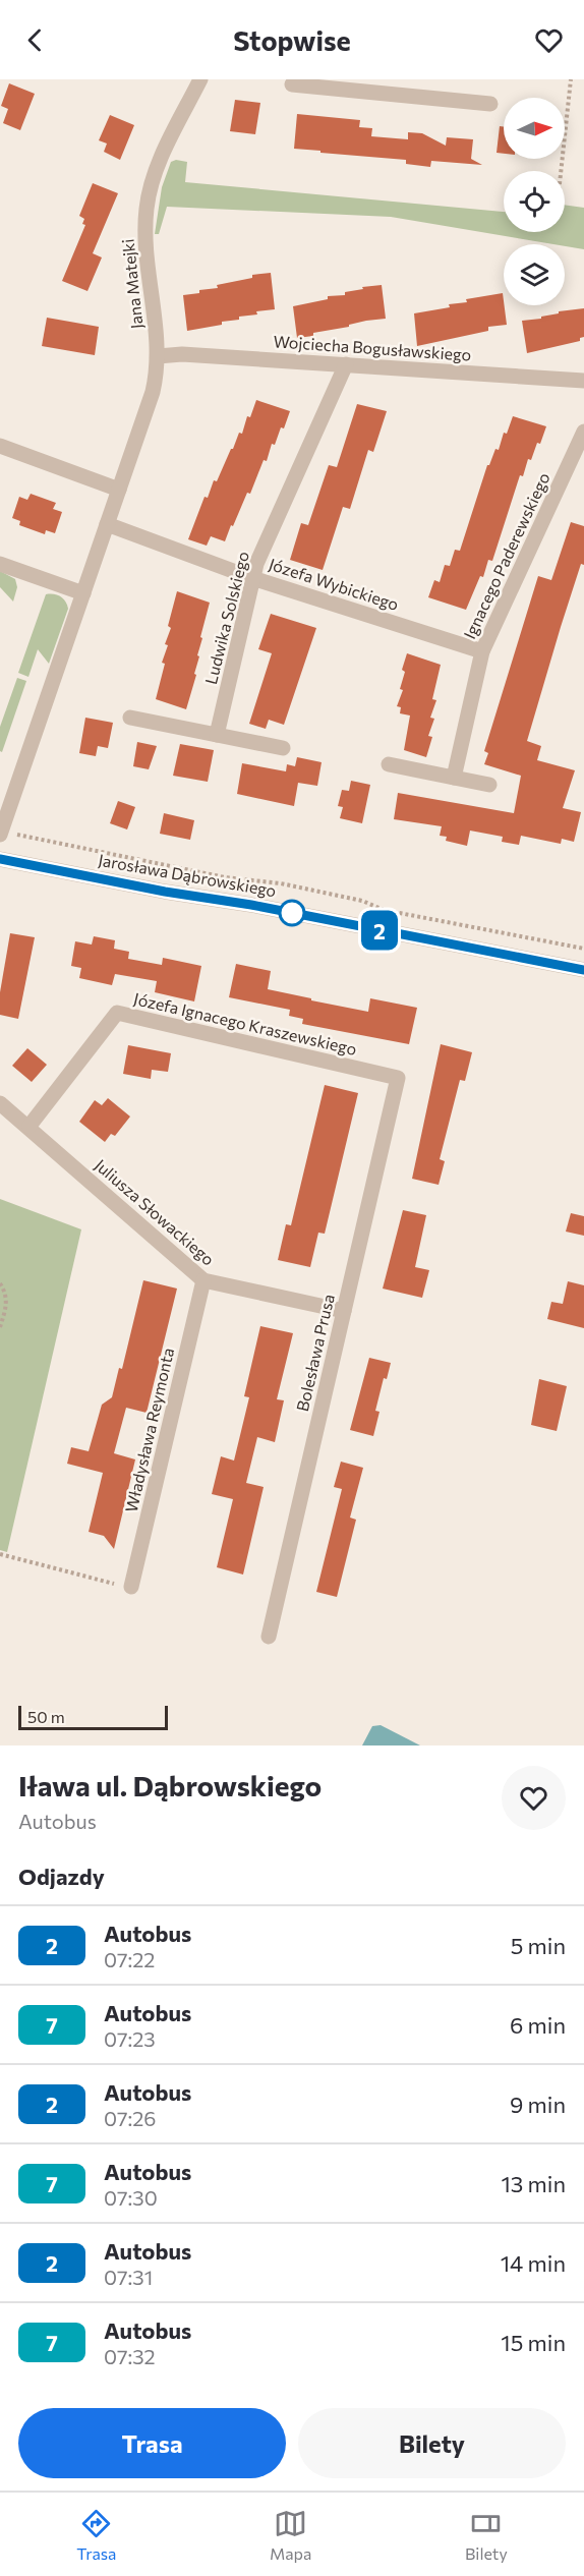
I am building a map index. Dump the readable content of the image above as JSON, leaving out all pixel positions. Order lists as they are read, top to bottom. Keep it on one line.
{"streets":{"street":["Jana Matejki","Wojciecha Bogusławskiego","Ignacego Paderewskiego","Józefa Wybickiego","Ludwika Solskiego","Jarosława Dąbrowskiego","Józefa Ignacego Kraszewskiego","Juliusza Słowackiego","Bolesława Prusa","Władysława Reymonta"]},"crossings":[["Jana Matejki","Wojciecha Bogusławskiego"],["Jana Matejki","Józefa Wybickiego"],["Wojciecha Bogusławskiego","Ludwika Solskiego"],["Ignacego Paderewskiego","Józefa Wybickiego"],["Józefa Wybickiego","Ludwika Solskiego"],["Józefa Ignacego Kraszewskiego","Juliusza Słowackiego"],["Józefa Ignacego Kraszewskiego","Bolesława Prusa"],["Juliusza Słowackiego","Bolesława Prusa"],["Juliusza Słowackiego","Władysława Reymonta"]],"lines":["bus line 2"],"scale_bar":"50 m","north":"right","page":{"header":"Stopwise","on_map":"2","scale":"50 m","heading":[["Iława ul. Dąbrowskiego","Autobus"],"Odjazdy"],"list":[{"mark":"2","name":"Autobus","note":"07:22","value":"5 min"},{"mark":"7","name":"Autobus","note":"07:23","value":"6 min"},{"mark":"2","name":"Autobus","note":"07:26","value":"9 min"},{"mark":"7","name":"Autobus","note":"07:30","value":"13 min"},{"mark":"2","name":"Autobus","note":"07:31","value":"14 min"},{"mark":"7","name":"Autobus","note":"07:32","value":"15 min"}],"buttons":["Trasa","Bilety"],"tabs":["Trasa","Mapa","Bilety"]}}
